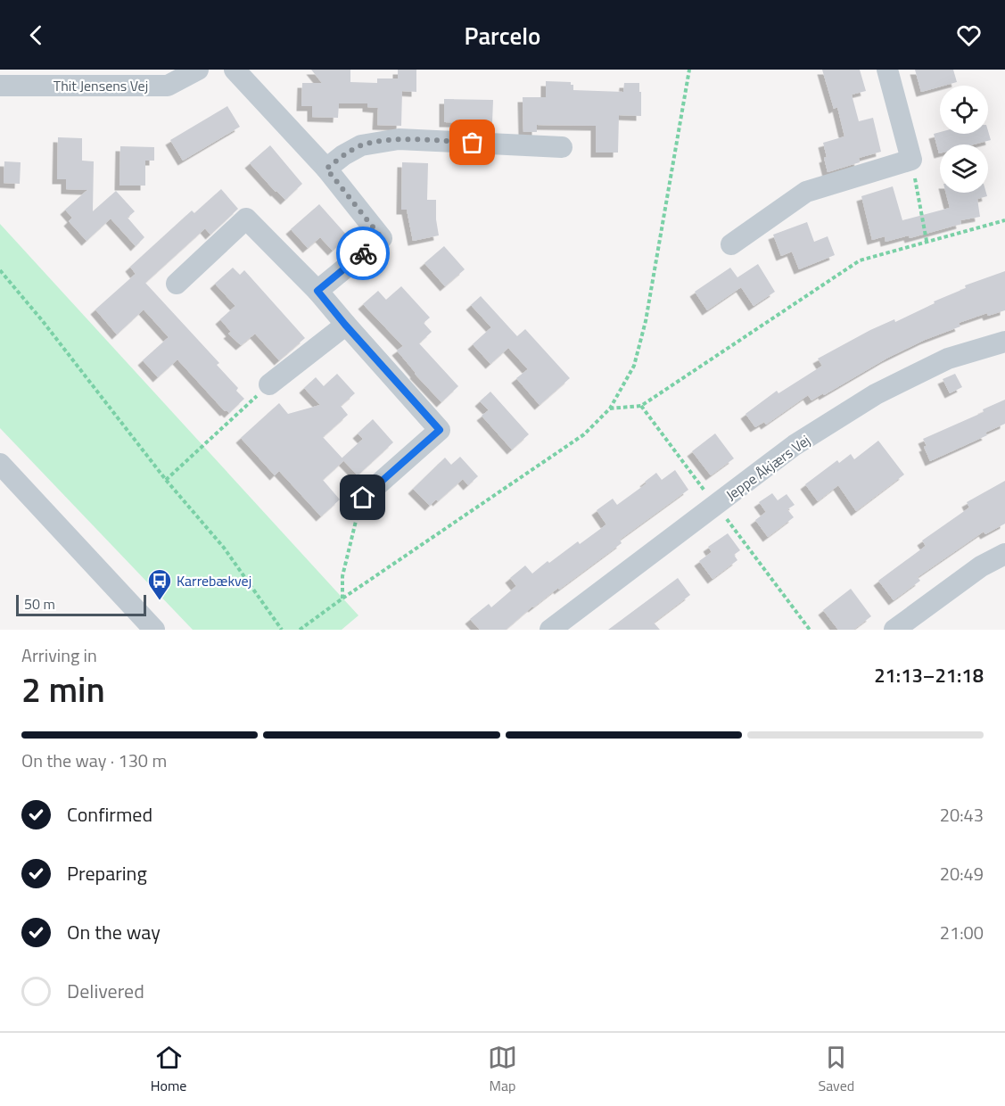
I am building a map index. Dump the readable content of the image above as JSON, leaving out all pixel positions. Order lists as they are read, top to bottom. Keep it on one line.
{"streets":{"street":["Thit Jensens Vej","Jeppe Åkjærs Vej"]},"places":{"bus stop":["Karrebækvej"]},"scale_bar":"50 m","page":{"header":"Parcelo","scale":"50 m","heading":["2 min","Arriving in","21:13–21:18"],"bar":"On the way · 130 m","list":[["Confirmed","20:43"],["Preparing","20:49"],["On the way","21:00"],"Delivered"],"tabs":["Home","Map","Saved"]}}
